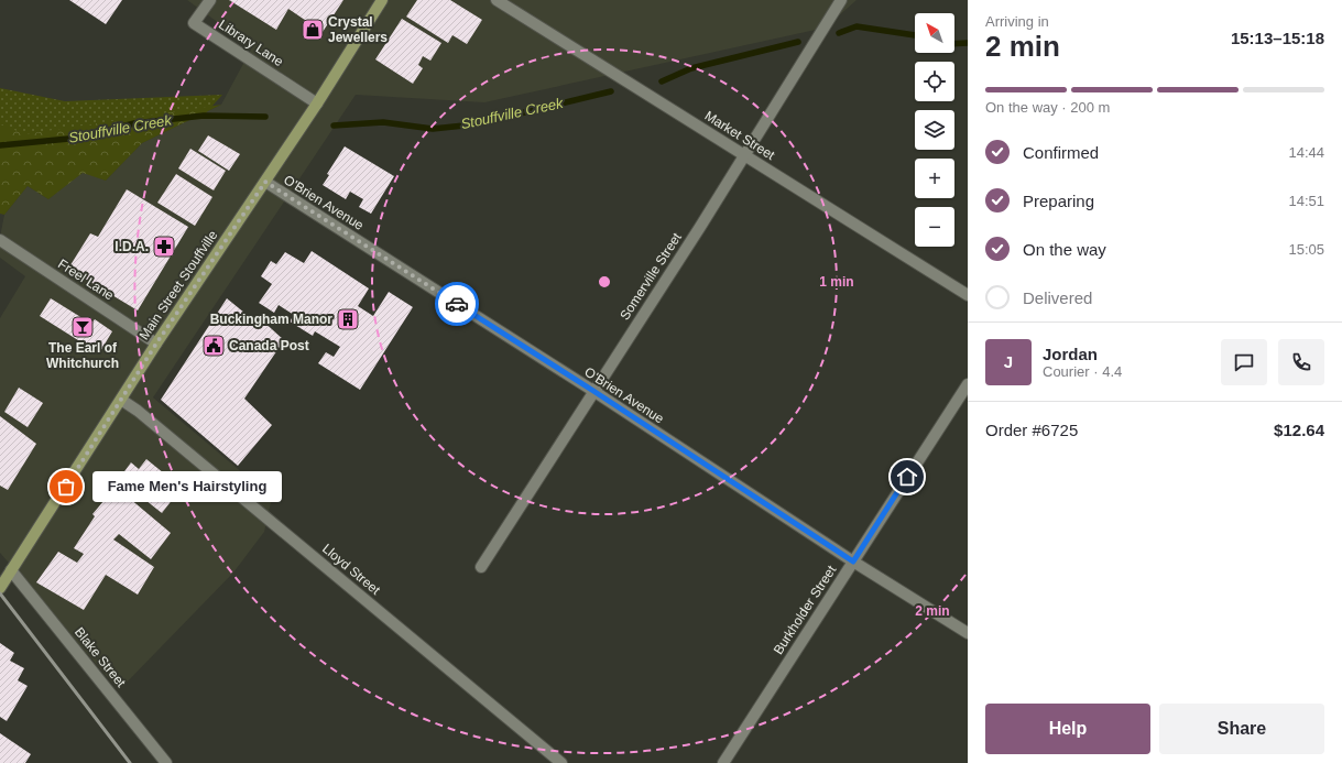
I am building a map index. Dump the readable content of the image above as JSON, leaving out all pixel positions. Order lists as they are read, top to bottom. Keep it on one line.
{"streets":{"main road":["Main Street Stouffville"],"street":["Library Lane","Market Street","O'Brien Avenue","Somerville Street","Freel Lane","Lloyd Street","Burkholder Street","Blake Street"]},"crossings":[["Library Lane","Main Street Stouffville"],["Market Street","Somerville Street"],["O'Brien Avenue","Somerville Street"],["O'Brien Avenue","Main Street Stouffville"],["O'Brien Avenue","Burkholder Street"],["Freel Lane","Main Street Stouffville"],["Main Street Stouffville","Lloyd Street"],["Main Street Stouffville","Blake Street"]],"water":["Stouffville Creek"],"places":{"shop":["Crystal Jewellers"],"pharmacy":["I.D.A."],"building":["Buckingham Manor"],"bar":["The Earl of Whitchurch"],"public building":["Canada Post"],"other":["Fame Men's Hairstyling"]},"north":"top left","page":{"heading":["2 min","Arriving in","15:13–15:18"],"panel":["Jordan","Courier · 4.4","Order #6725","$12.64"],"map_buttons":["+","−"],"bar":"On the way · 200 m","list":[["Confirmed","14:44"],["Preparing","14:51"],["On the way","15:05"],"Delivered"],"round":"J","bubble":"Fame Men's Hairstyling","buttons":["Help","Share"]},"rings":["1 min","2 min"]}
